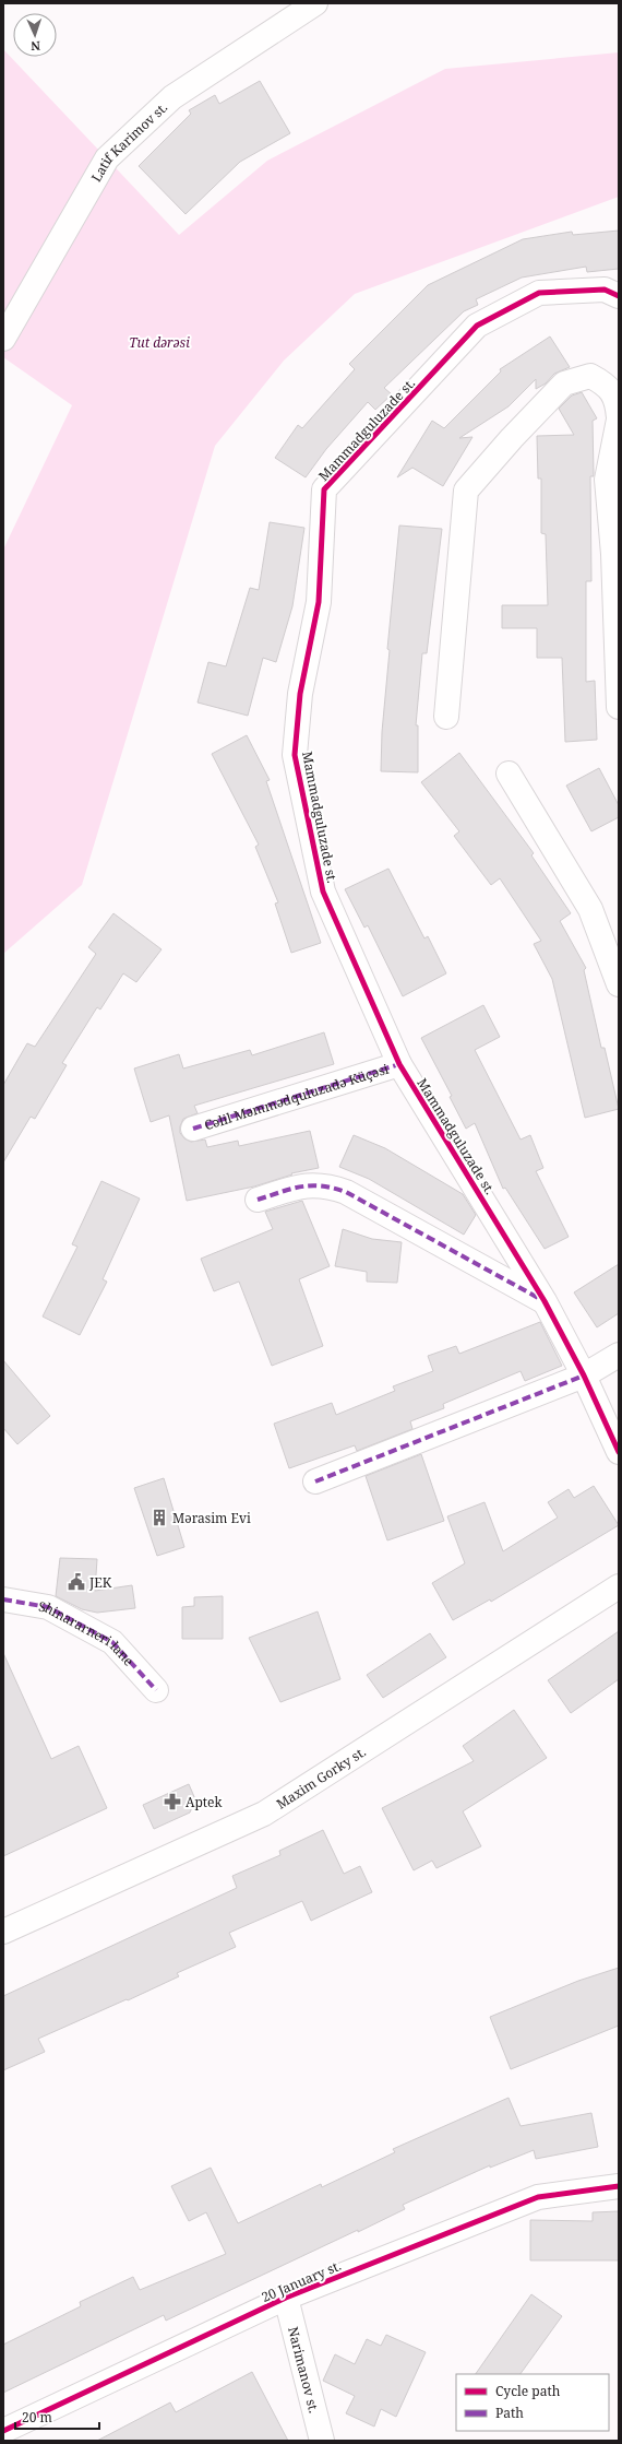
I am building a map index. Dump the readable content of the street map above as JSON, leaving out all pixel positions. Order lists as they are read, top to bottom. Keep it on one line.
{"streets":{"street":["Latif Karimov st.","Mammadguluzade st.","Cəlil Məmmədquluzadə Küçəsi","Shinararneri lane","Maxim Gorky st.","20 January st.","Narimanov st."]},"crossings":[["Mammadguluzade st.","Cəlil Məmmədquluzadə Küçəsi"],["20 January st.","Narimanov st."]],"parks":["Tut dərəsi"],"places":{"building":["Mərasim Evi"],"public building":["JEK"],"pharmacy":["Aptek"]},"legend":["Cycle path","Path"],"scale_bar":"20 m","north":"bottom"}
